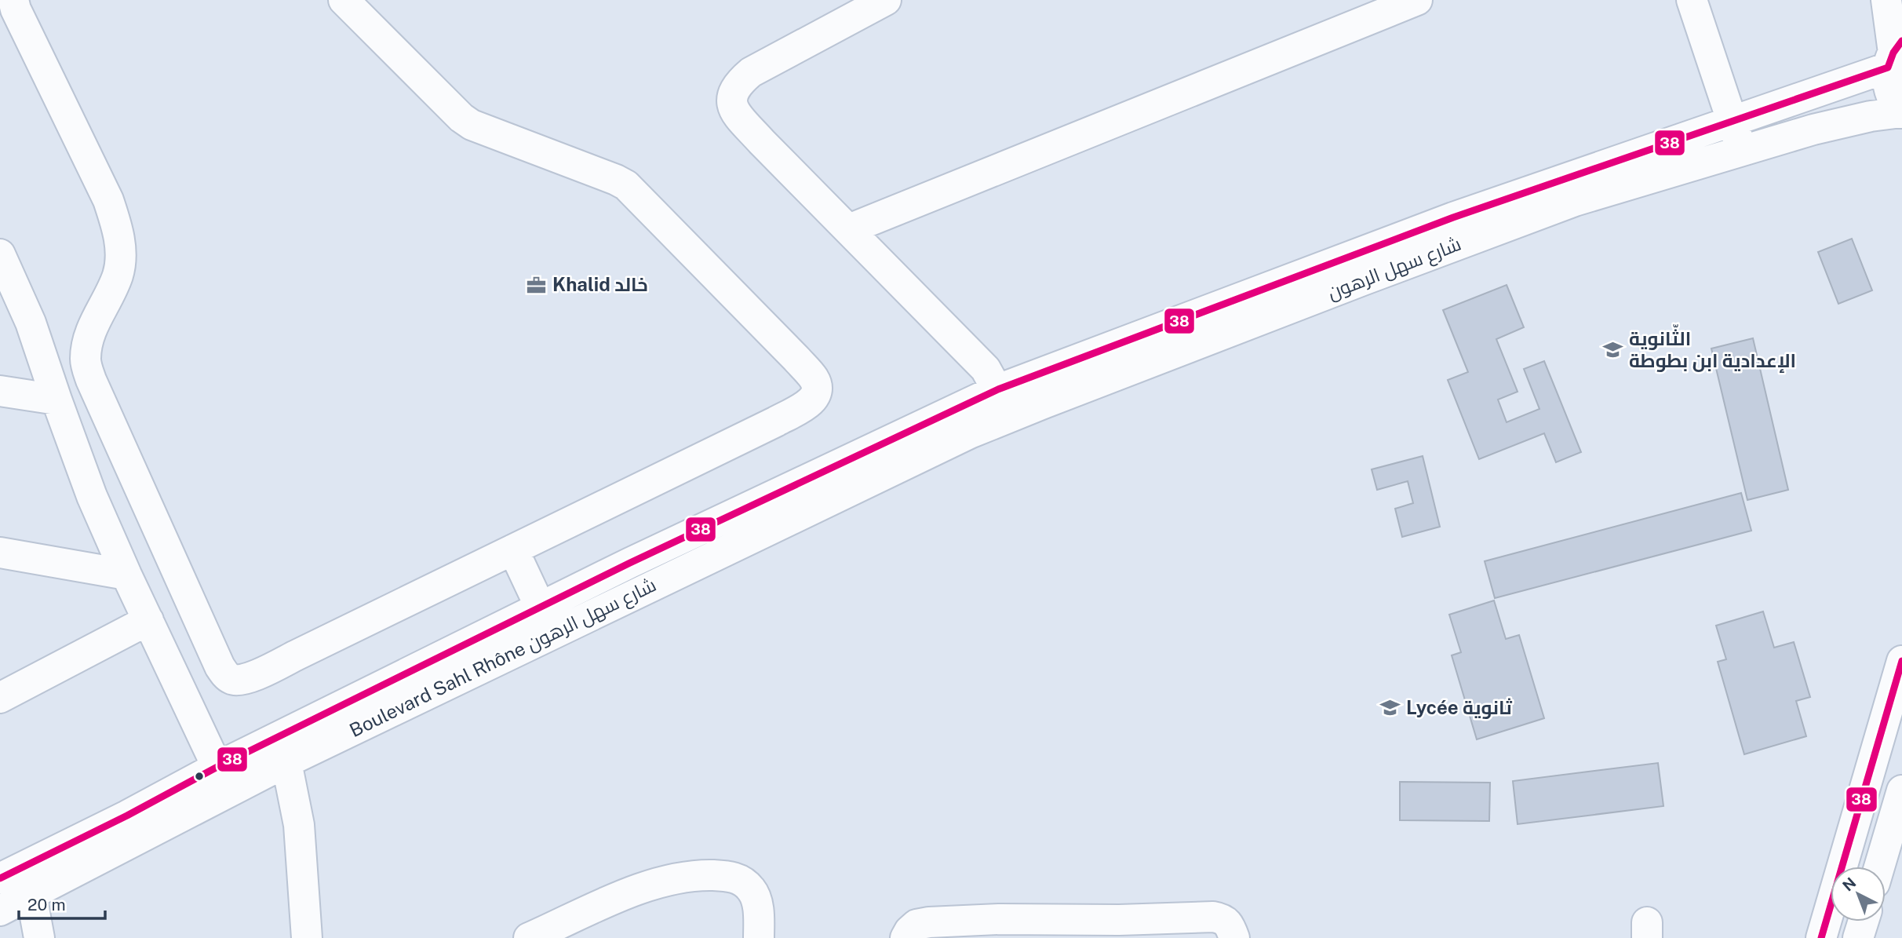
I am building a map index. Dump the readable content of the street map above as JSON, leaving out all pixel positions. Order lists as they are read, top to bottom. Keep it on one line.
{"streets":{"street":["شارع سهل الرهون","Boulevard Sahl Rhône شارع سهل الرهون"]},"crossings":[["شارع سهل الرهون","Boulevard Sahl Rhône شارع سهل الرهون"]],"places":{"office":["Khalid خالد"],"school or university":["الثّانوية الإعدادية ابن بطوطة","Lycée ثانوية"]},"lines":["transit line 38"],"scale_bar":"20 m","north":"top left"}
